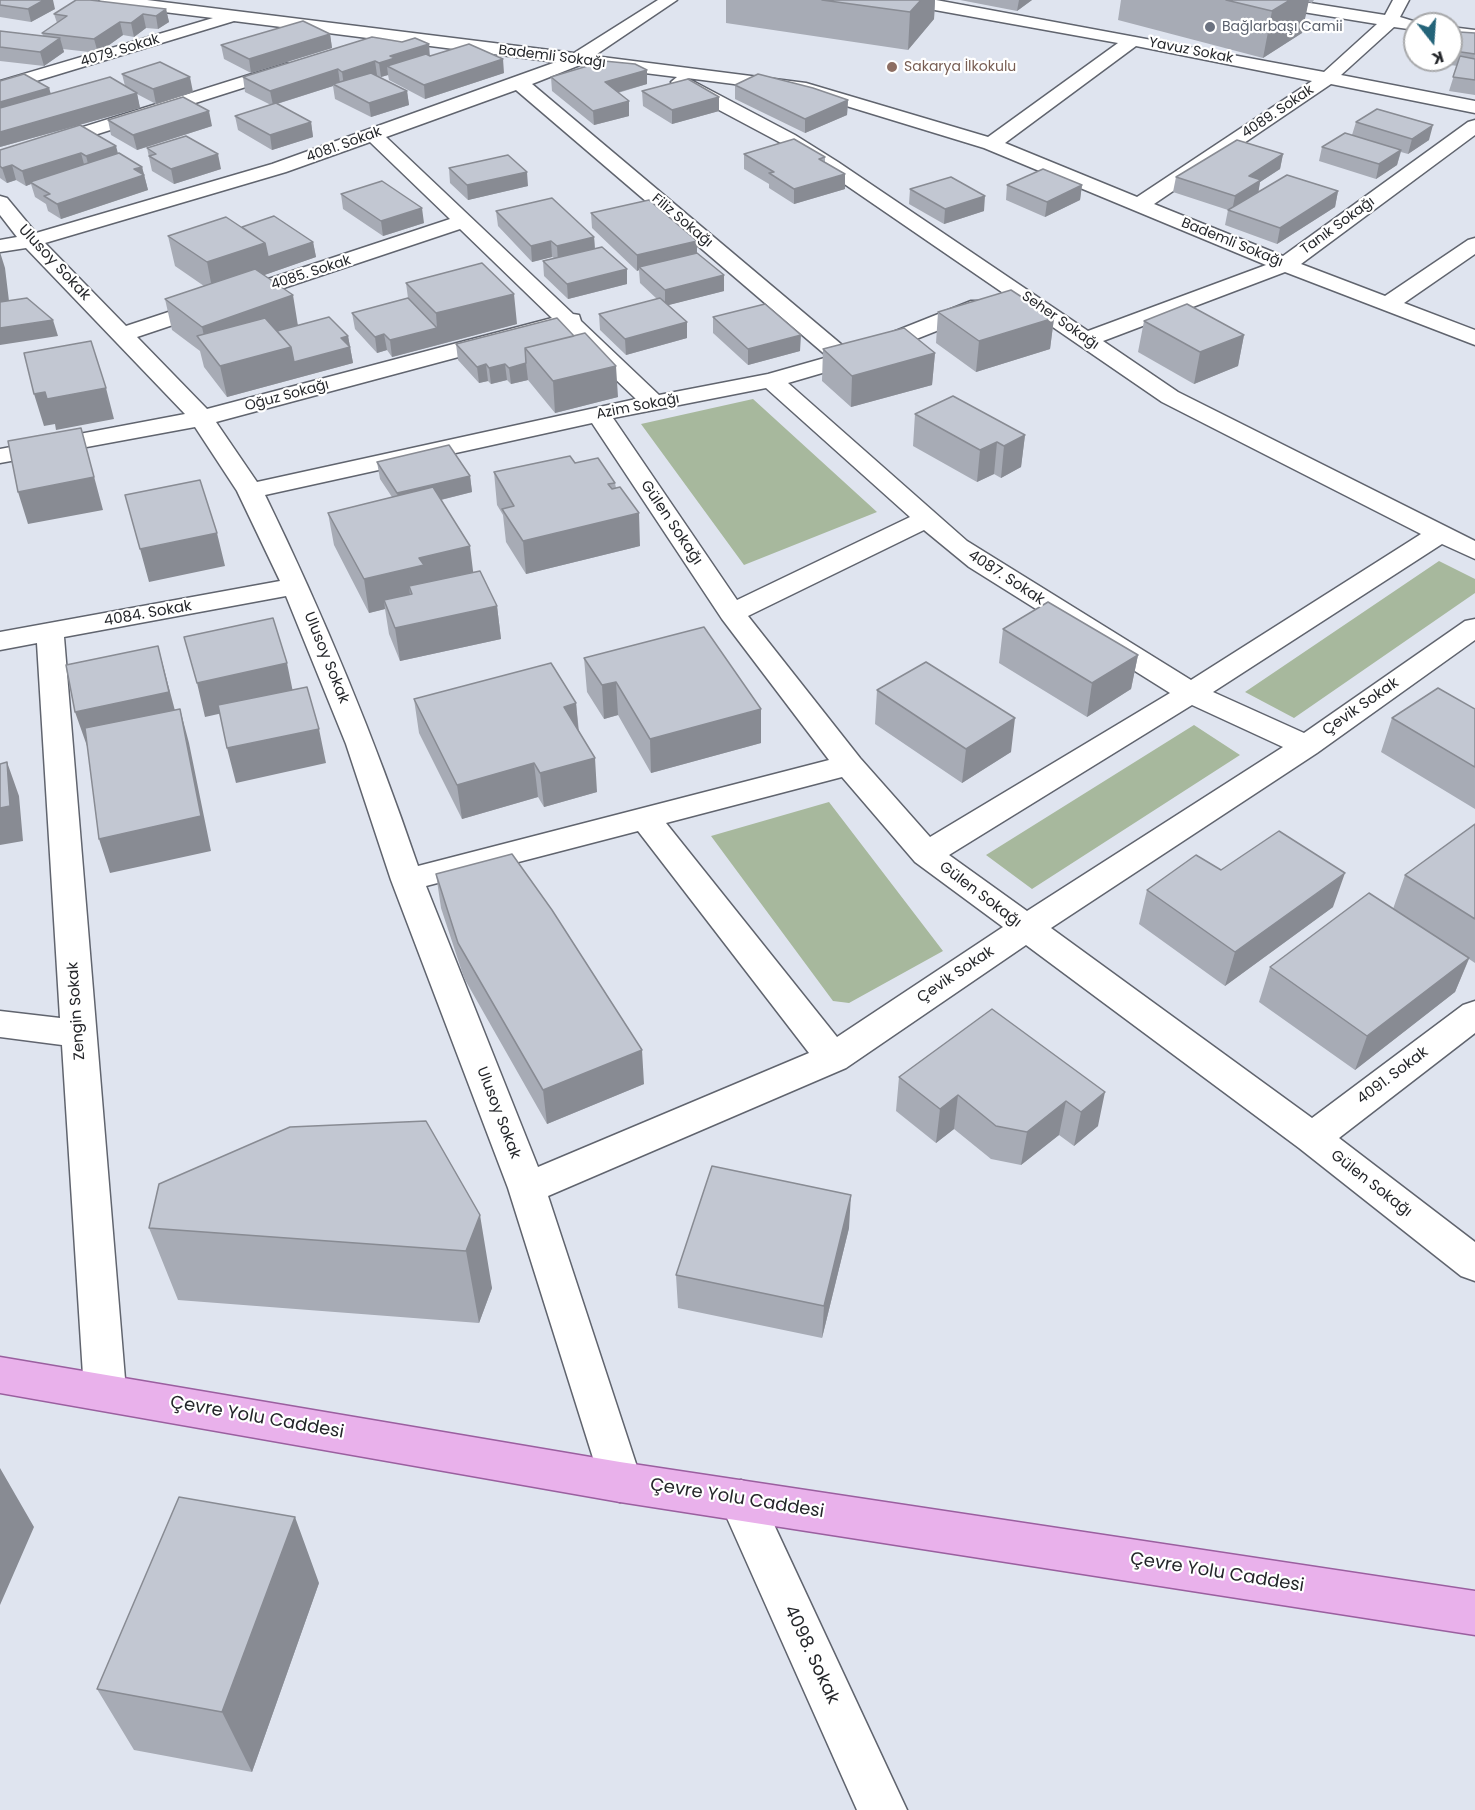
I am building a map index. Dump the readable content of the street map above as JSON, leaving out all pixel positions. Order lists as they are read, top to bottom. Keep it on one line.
{"streets":{"main road":["Çevre Yolu Caddesi"],"street":["4079. Sokak","Yavuz Sokak","Bademli Sokağı","4089. Sokak","4081. Sokak","Filiz Sokağı","Tanık Sokağı","Ulusoy Sokak","4085. Sokak","Seher Sokağı","Oğuz Sokağı","Azim Sokağı","Gülen Sokağı","4087. Sokak","4084. Sokak","Çevik Sokak","Zengin Sokak","4091. Sokak","4098. Sokak"]},"crossings":[["4079. Sokak","Bademli Sokağı"],["Yavuz Sokak","4089. Sokak"],["Bademli Sokağı","4089. Sokak"],["Bademli Sokağı","4081. Sokak"],["Bademli Sokağı","Tanık Sokağı"],["Bademli Sokağı","Seher Sokağı"],["4081. Sokak","Filiz Sokağı"],["4081. Sokak","Ulusoy Sokak"],["Filiz Sokağı","Azim Sokağı"],["Tanık Sokağı","Seher Sokağı"],["Ulusoy Sokak","4085. Sokak"],["Ulusoy Sokak","Oğuz Sokağı"],["Ulusoy Sokak","Azim Sokağı"],["Ulusoy Sokak","4084. Sokak"],["Ulusoy Sokak","Çevik Sokak"],["Ulusoy Sokak","Çevre Yolu Caddesi"],["Seher Sokağı","Azim Sokağı"],["Azim Sokağı","Gülen Sokağı"],["Azim Sokağı","4087. Sokak"],["Gülen Sokağı","Çevik Sokak"],["Gülen Sokağı","4091. Sokak"],["4087. Sokak","Çevik Sokak"],["4084. Sokak","Zengin Sokak"],["Zengin Sokak","Çevre Yolu Caddesi"],["Çevre Yolu Caddesi","4098. Sokak"]],"places":["Bağlarbaşı Camii","Sakarya İlkokulu"],"north":"bottom"}
